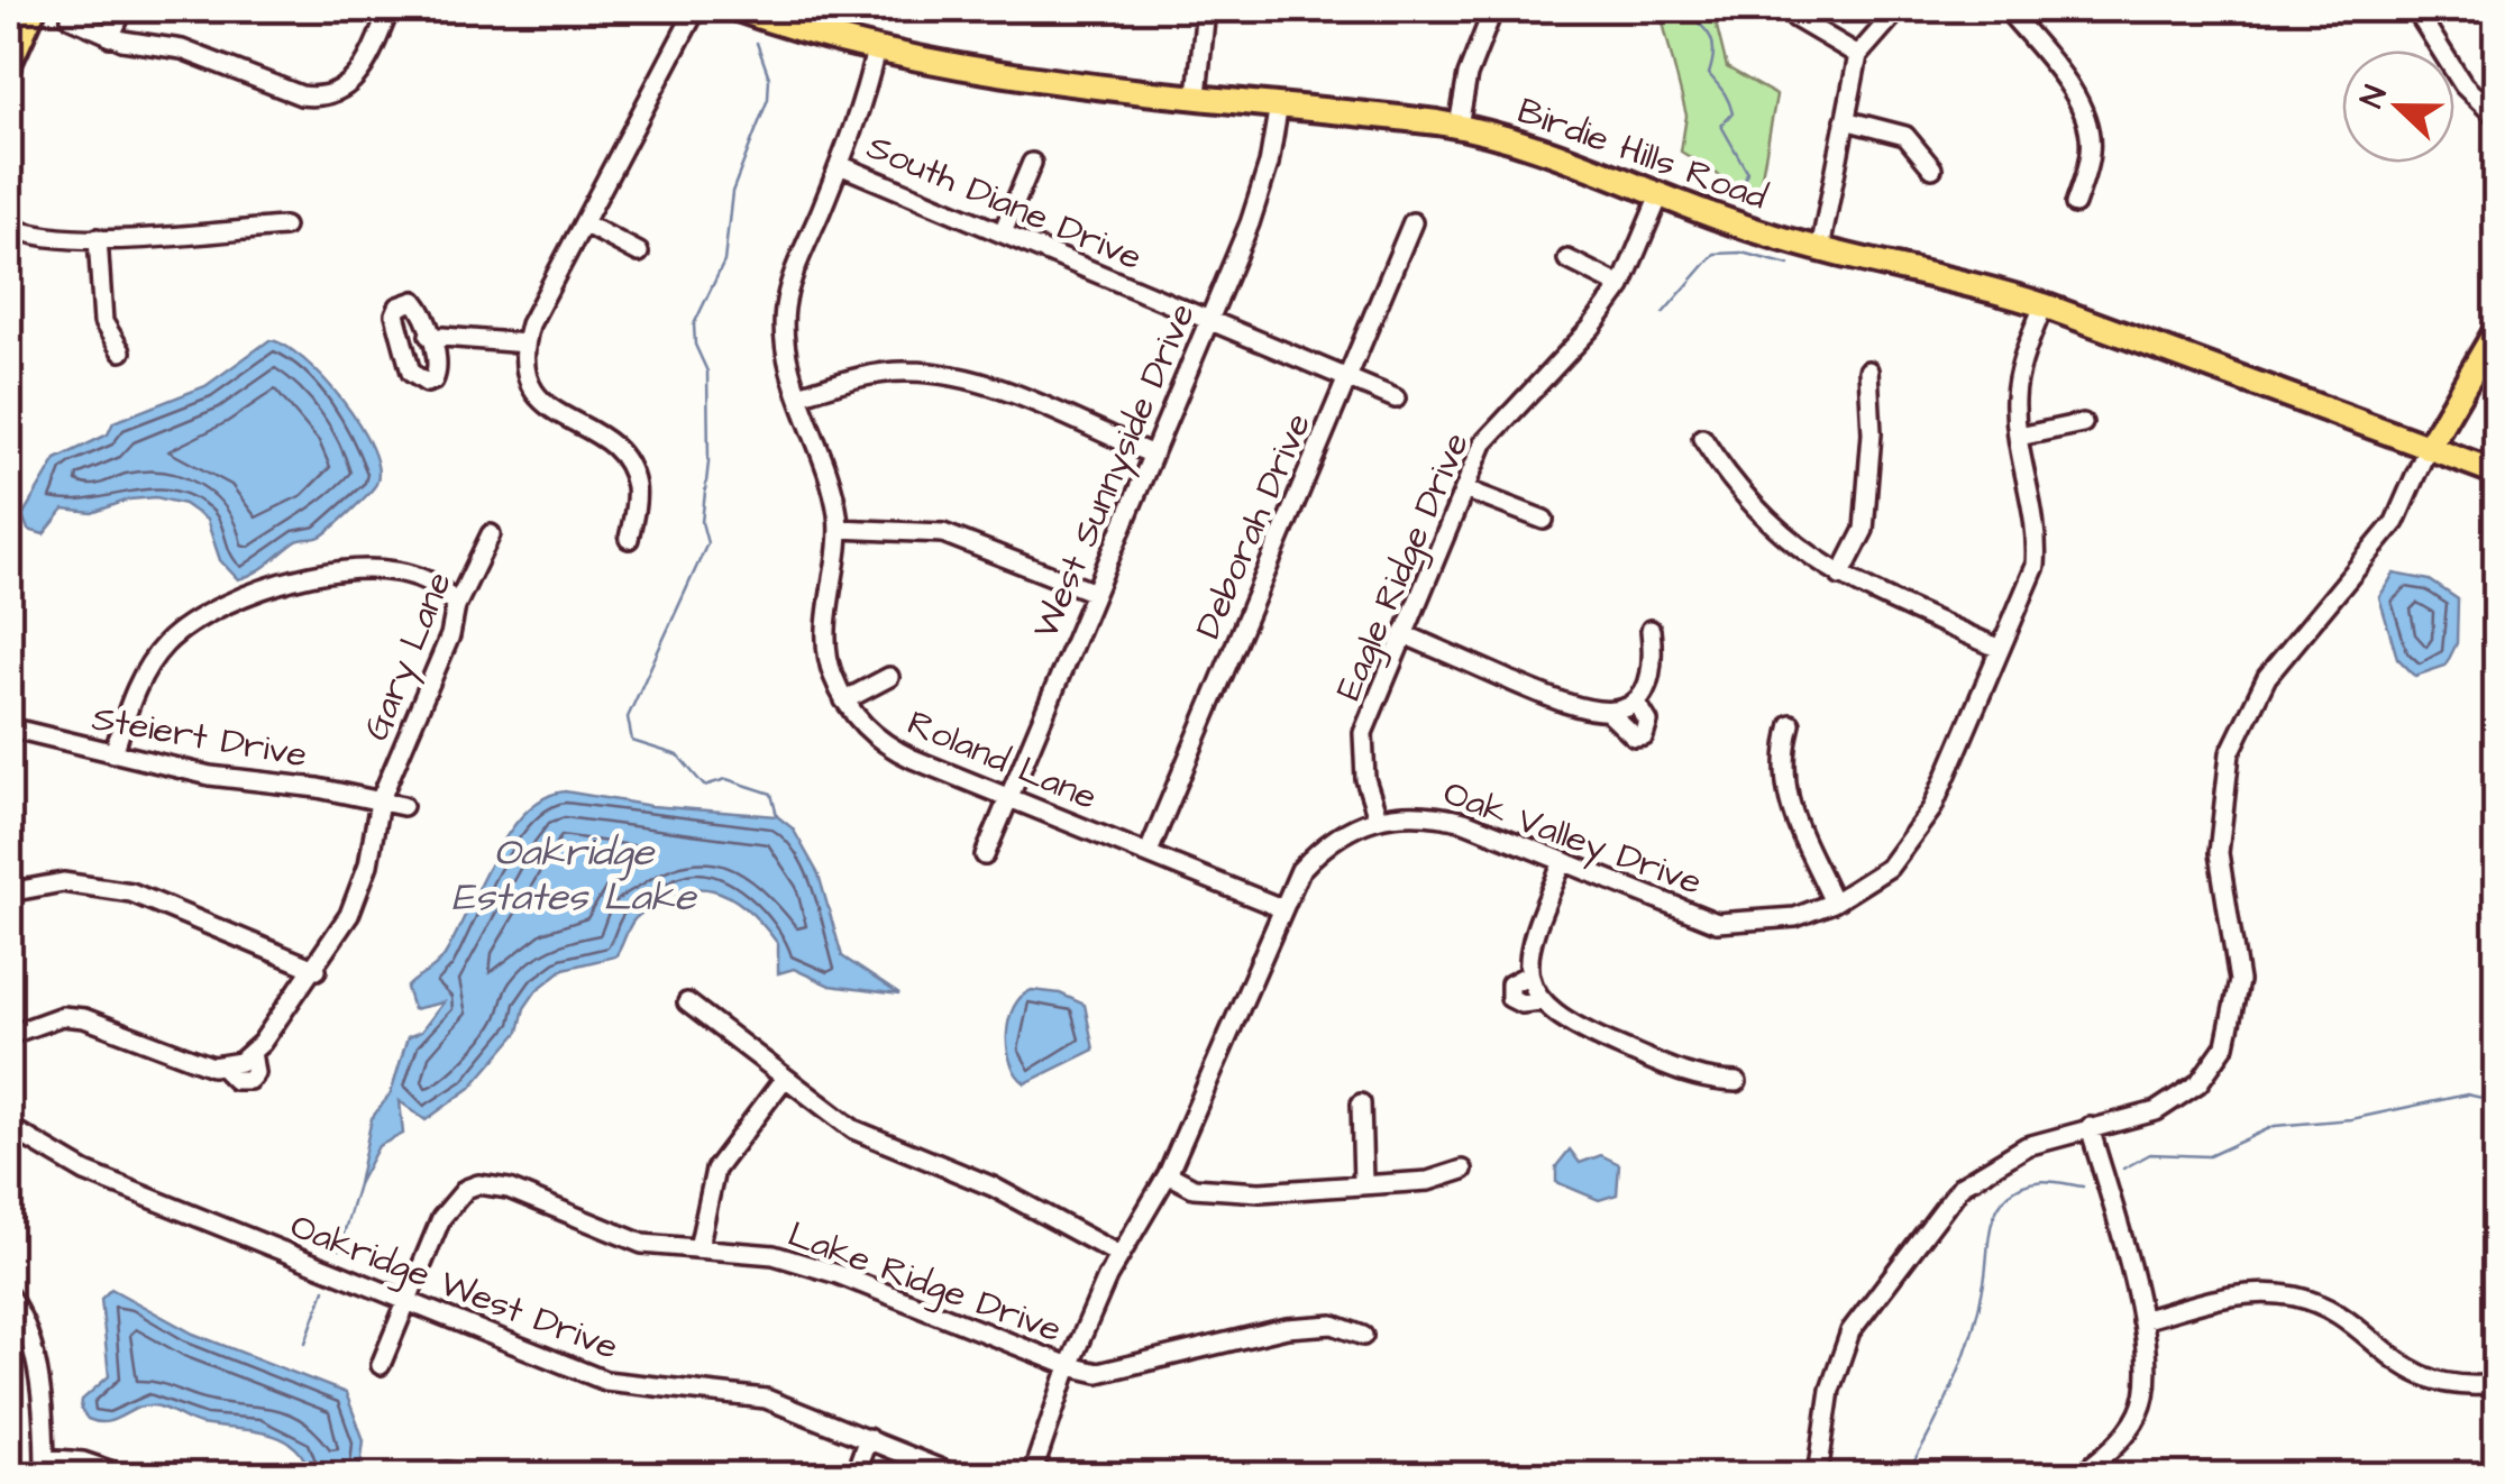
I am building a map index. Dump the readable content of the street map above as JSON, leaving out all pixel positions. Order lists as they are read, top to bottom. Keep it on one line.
{"streets":{"main road":["Birdie Hills Road"],"street":["South Diane Drive","West Sunnyside Drive","Deborah Drive","Eagle Ridge Drive","Gary Lane","Steiert Drive","Roland Lane","Oak Valley Drive","Lake Ridge Drive","Oakridge West Drive"]},"crossings":[["Birdie Hills Road","West Sunnyside Drive"],["Birdie Hills Road","Eagle Ridge Drive"],["Birdie Hills Road","Roland Lane"],["Birdie Hills Road","Oak Valley Drive"],["South Diane Drive","West Sunnyside Drive"],["South Diane Drive","Deborah Drive"],["South Diane Drive","Roland Lane"],["West Sunnyside Drive","Roland Lane"],["Deborah Drive","Roland Lane"],["Eagle Ridge Drive","Oak Valley Drive"],["Gary Lane","Steiert Drive"],["Roland Lane","Oak Valley Drive"],["Oak Valley Drive","Lake Ridge Drive"],["Lake Ridge Drive","Oakridge West Drive"]],"water":["Oakridge Estates Lake"],"north":"left"}
